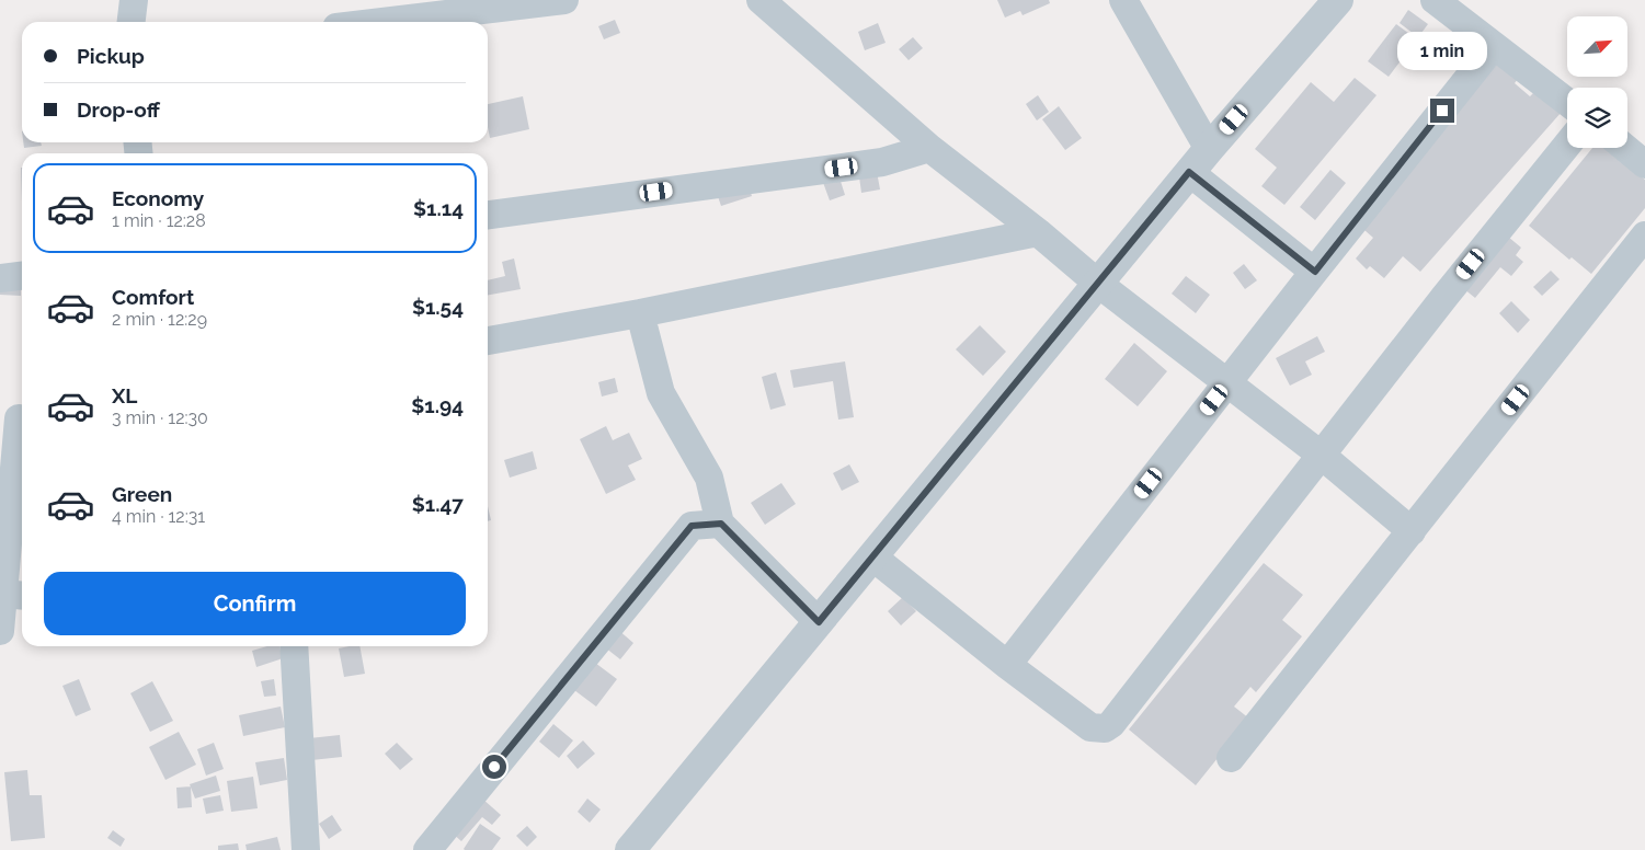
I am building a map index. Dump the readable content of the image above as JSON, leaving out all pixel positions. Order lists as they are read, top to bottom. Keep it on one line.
{"north":"top right","page":{"banner":["Pickup","Drop-off"],"bubble":"1 min","list":[{"name":"Economy","note":"1 min · 12:28","value":"$1.14"},{"name":"Comfort","note":"2 min · 12:29","value":"$1.54"},{"name":"XL","note":"3 min · 12:30","value":"$1.94"},{"name":"Green","note":"4 min · 12:31","value":"$1.47"}],"buttons":"Confirm"}}
